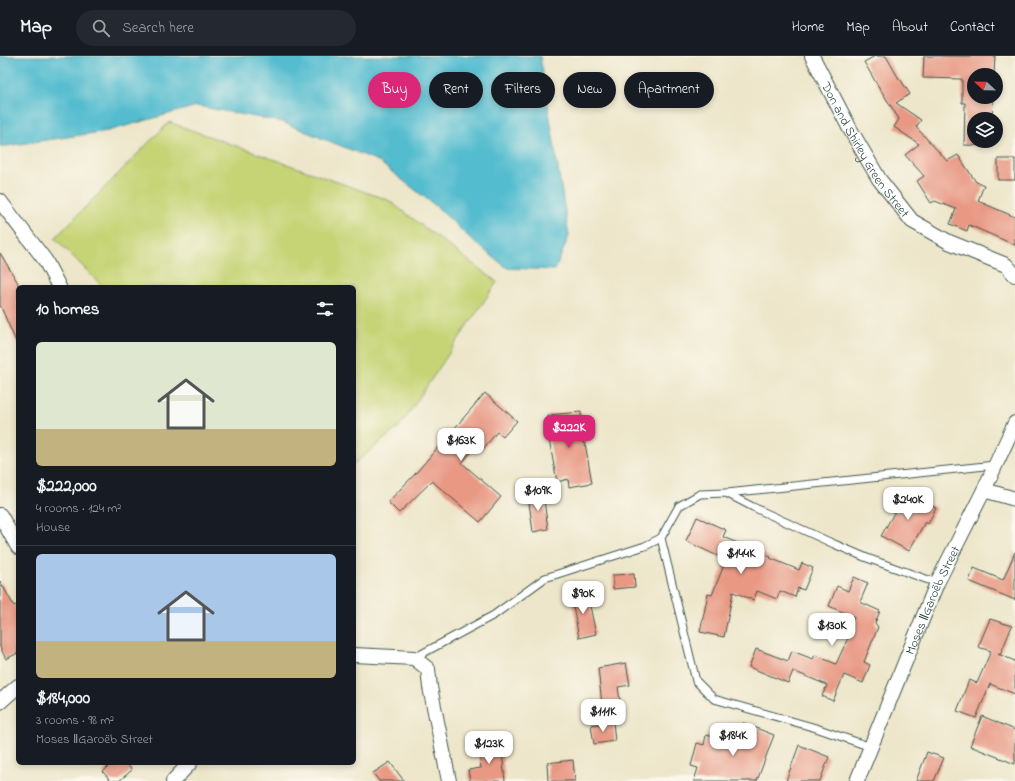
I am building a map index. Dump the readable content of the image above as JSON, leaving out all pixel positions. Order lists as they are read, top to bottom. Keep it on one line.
{"streets":{"street":["Don and Shirley Green Street","Moses ǁGaroëb Street"]},"north":"left","page":{"header":"Map","search":"Search here","nav":["Home","Map","About","Contact"],"chip":["Buy","Rent","Filters","New","Apartment"],"heading":"10 homes","list":[{"name":"$222,000","note":"4 rooms · 124 m² · House"},{"name":"$184,000","note":"3 rooms · 98 m² · Moses ǁGaroëb Street"}],"price":["$222K","$163K","$109K","$240K","$144K","$90K","$130K","$111K","$184K","$123K"]}}
